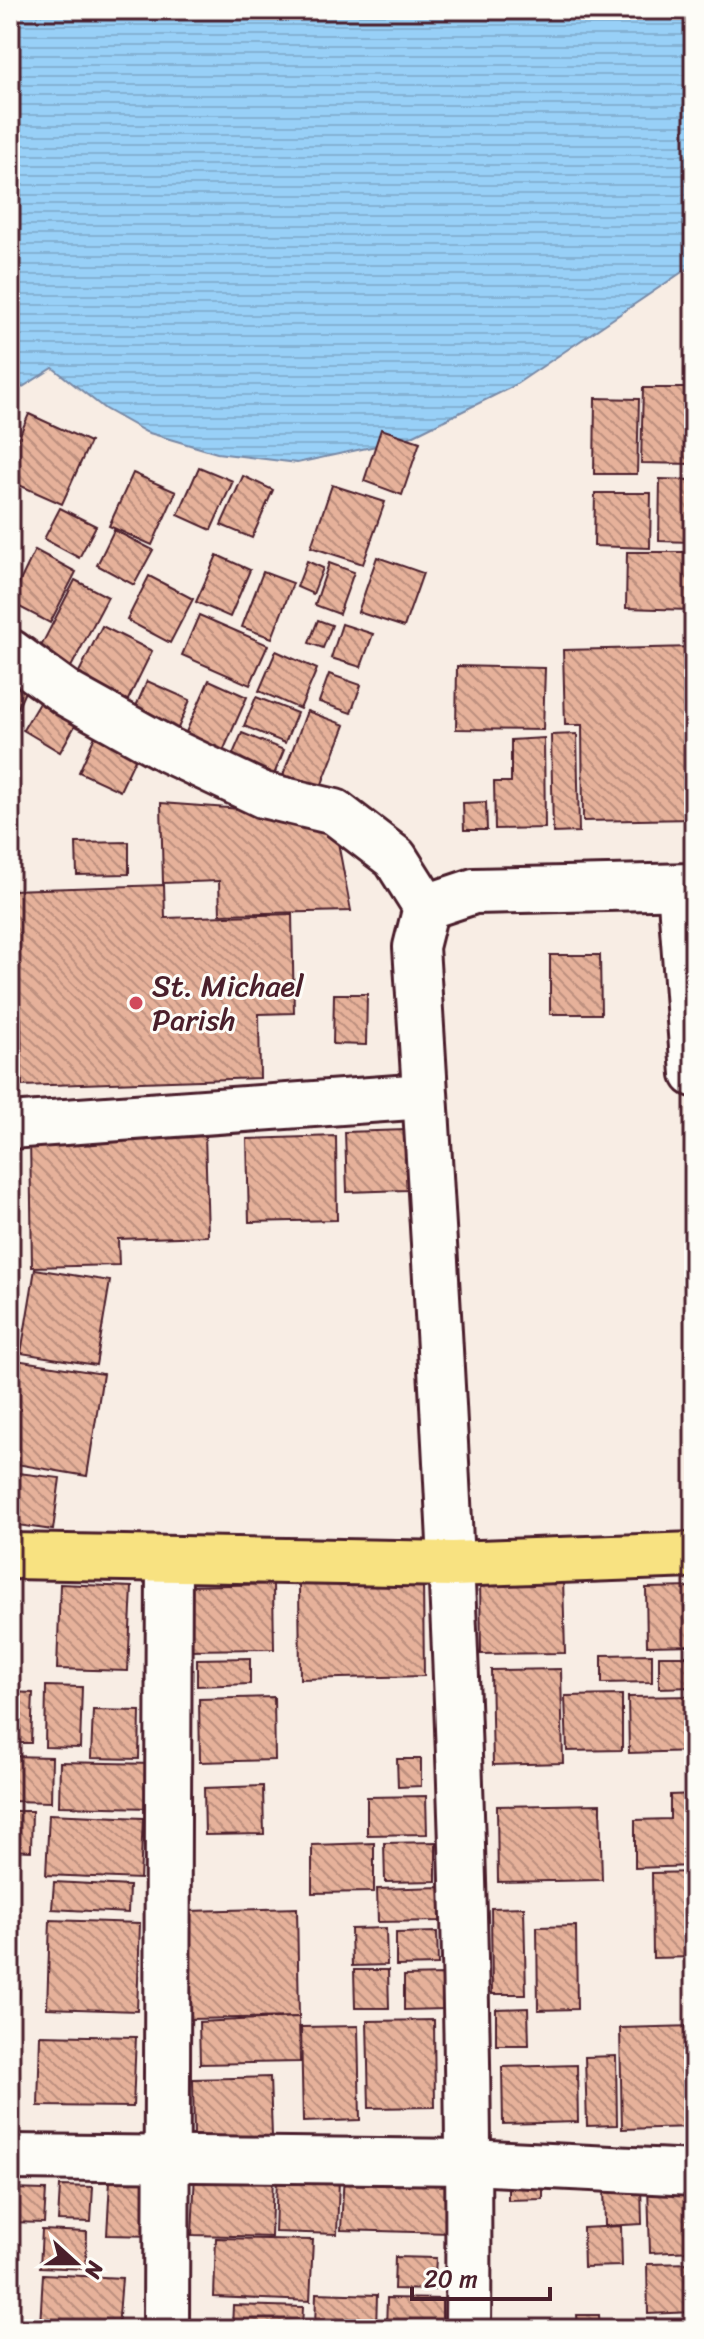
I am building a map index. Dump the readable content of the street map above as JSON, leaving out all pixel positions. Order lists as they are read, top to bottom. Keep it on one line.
{"places":["St. Michael Parish"],"scale_bar":"20 m","north":"right"}
